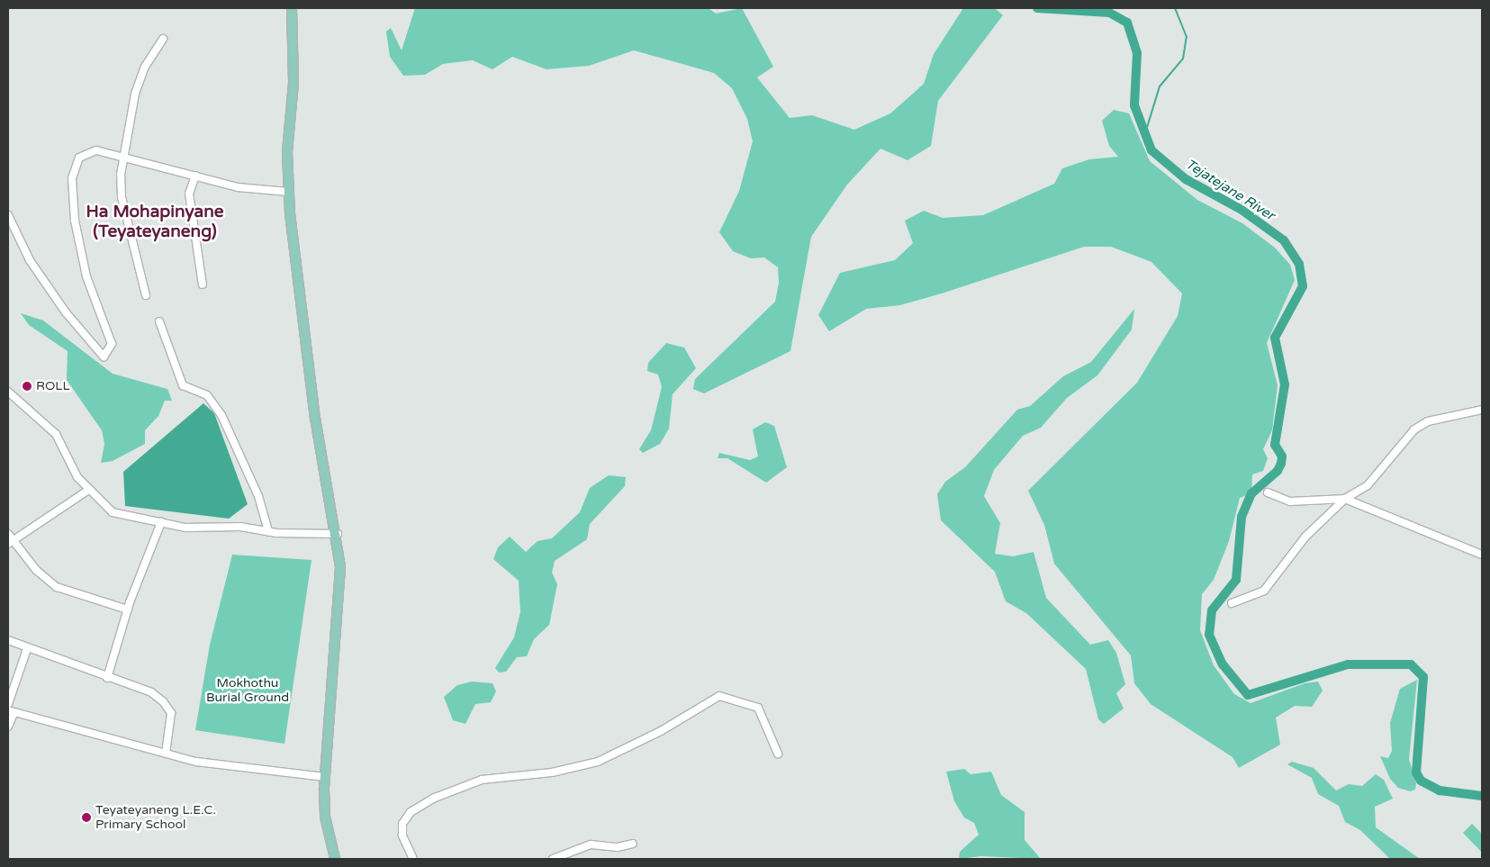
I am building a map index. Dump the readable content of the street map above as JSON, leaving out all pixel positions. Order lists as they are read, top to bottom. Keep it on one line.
{"districts":["Ha Mohapinyane (Teyateyaneng)"],"water":["Tejatejane River"],"parks":["Mokhothu Burial Ground"],"places":["ROLL","Teyateyaneng L.E.C. Primary School"]}
